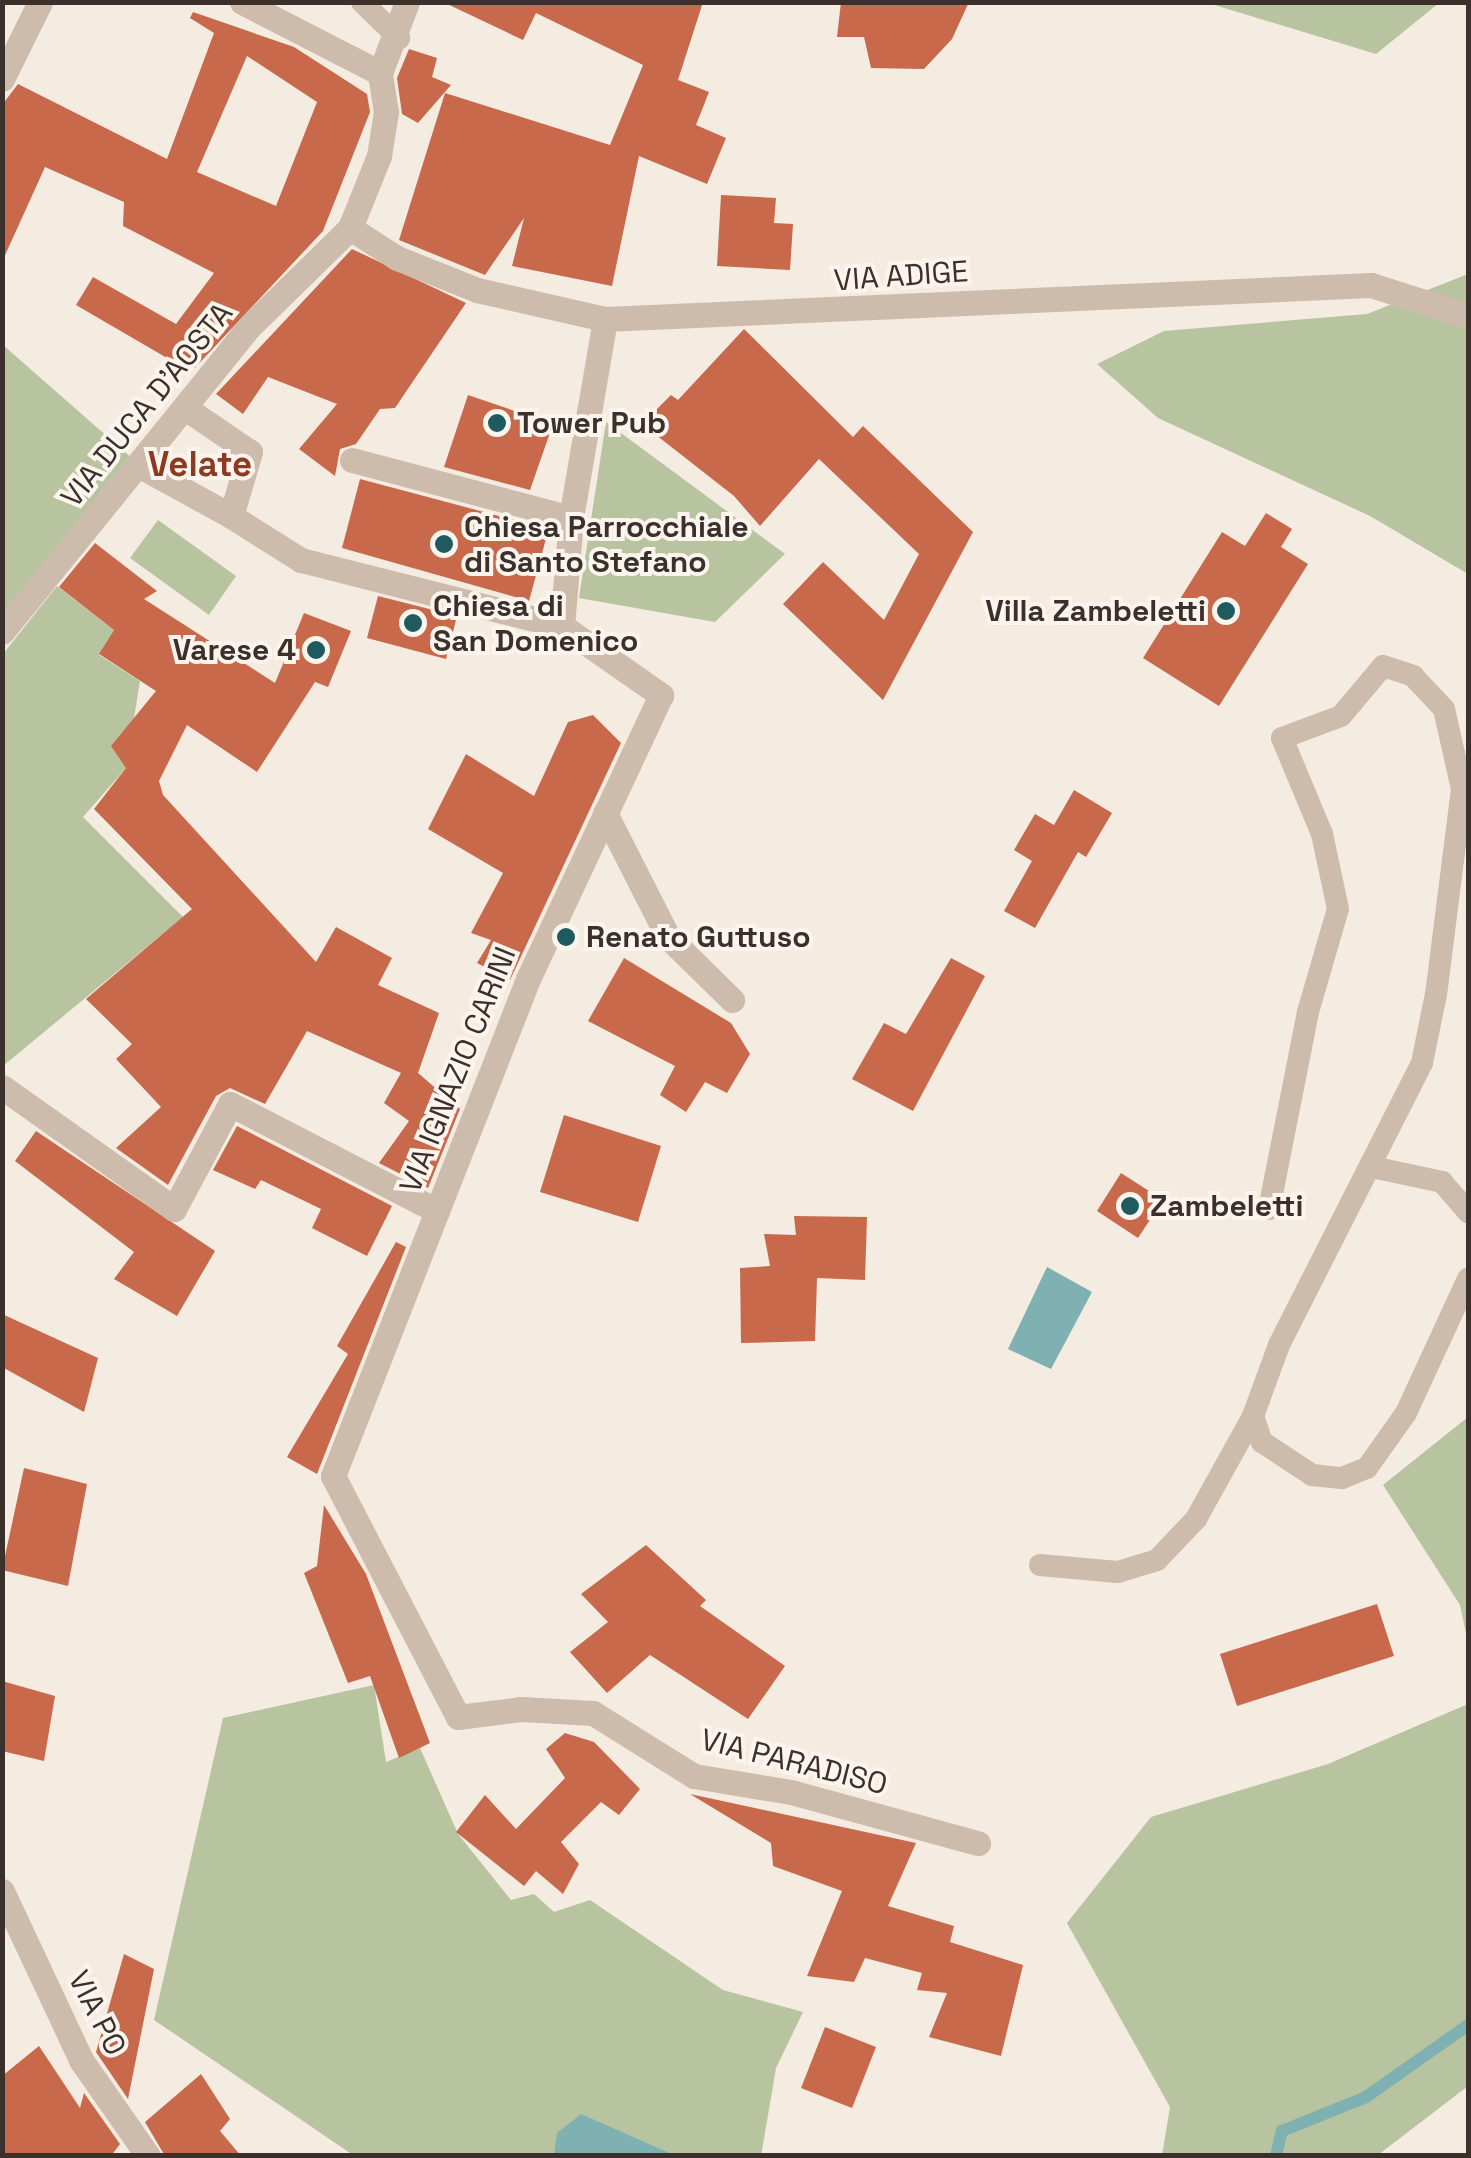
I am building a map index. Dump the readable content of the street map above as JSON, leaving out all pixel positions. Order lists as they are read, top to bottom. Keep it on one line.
{"streets":{"street":["VIA ADIGE","VIA DUCA D'AOSTA","VIA IGNAZIO CARINI","VIA PARADISO","VIA PO"]},"crossings":[["VIA ADIGE","VIA DUCA D'AOSTA"],["VIA IGNAZIO CARINI","VIA PARADISO"]],"districts":["Velate"],"places":["Tower Pub","Chiesa Parrocchiale di Santo Stefano","Villa Zambeletti","Chiesa di San Domenico","Varese 4","Renato Guttuso","Zambeletti"]}
